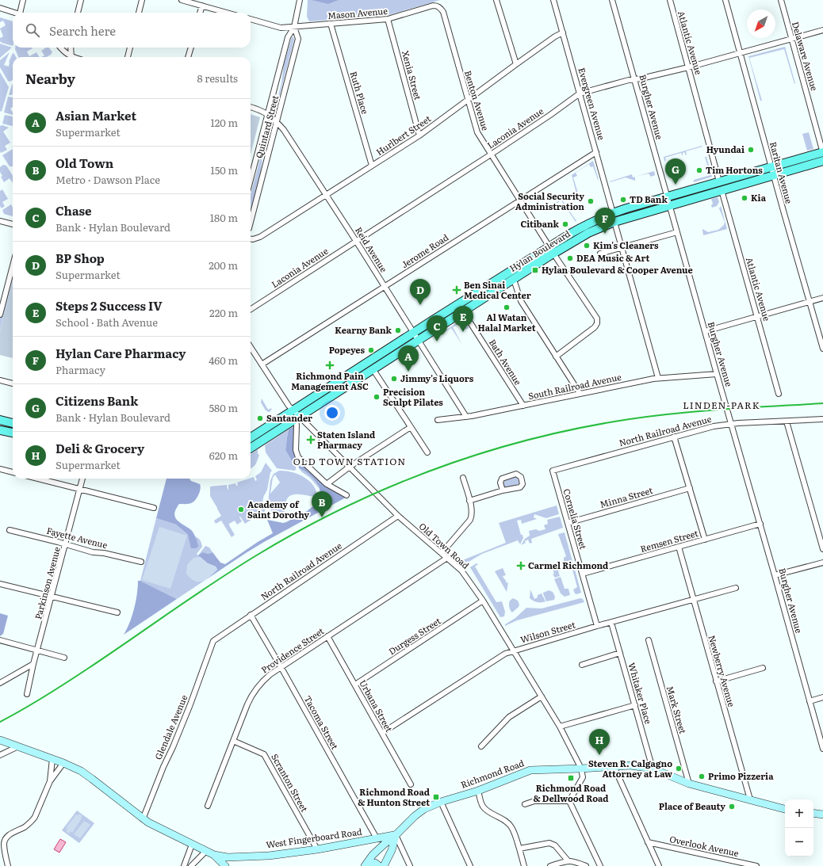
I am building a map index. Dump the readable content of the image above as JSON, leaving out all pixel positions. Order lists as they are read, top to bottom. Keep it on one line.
{"streets":{"main road":["Hylan Boulevard","Richmond Road","West Fingerboard Road"],"street":["Mason Avenue","Atlantic Avenue","Delaware Avenue","Xenia Street","Ruth Place","Benton Avenue","Evergreen Avenue","Burgher Avenue","Quintard Street","Laconia Avenue","Hurlbert Street","Raritan Avenue","Reid Avenue","Jerome Road","Bath Avenue","South Railroad Avenue","North Railroad Avenue","Minna Street","Cornelia Street","Fayette Avenue","Remsen Street","Old Town Road","Parkinson Avenue","Wilson Street","Durgess Street","Providence Street","Newberry Avenue","Whitaker Place","Urbana Street","Mark Street","Tacoma Street","Glendale Avenue","Scranton Street","Overlook Avenue"]},"crossings":[["Mason Avenue","Xenia Street"],["Mason Avenue","Ruth Place"],["Mason Avenue","Benton Avenue"],["Mason Avenue","Quintard Street"],["Atlantic Avenue","Laconia Avenue"],["Atlantic Avenue","Hylan Boulevard"],["Delaware Avenue","Laconia Avenue"],["Delaware Avenue","Hylan Boulevard"],["Xenia Street","Hurlbert Street"],["Ruth Place","Hurlbert Street"],["Benton Avenue","Laconia Avenue"],["Benton Avenue","Hurlbert Street"],["Benton Avenue","Jerome Road"],["Benton Avenue","Hylan Boulevard"],["Evergreen Avenue","Laconia Avenue"],["Evergreen Avenue","Hurlbert Street"],["Evergreen Avenue","Jerome Road"],["Evergreen Avenue","Hylan Boulevard"],["Burgher Avenue","Laconia Avenue"],["Burgher Avenue","Hylan Boulevard"],["Burgher Avenue","South Railroad Avenue"],["Burgher Avenue","North Railroad Avenue"],["Burgher Avenue","Remsen Street"],["Quintard Street","Reid Avenue"],["Laconia Avenue","Raritan Avenue"],["Laconia Avenue","Reid Avenue"],["Hurlbert Street","Reid Avenue"],["Raritan Avenue","Hylan Boulevard"],["Reid Avenue","Jerome Road"],["Reid Avenue","Hylan Boulevard"],["Reid Avenue","South Railroad Avenue"],["Hylan Boulevard","Bath Avenue"],["Hylan Boulevard","Old Town Road"],["Bath Avenue","South Railroad Avenue"],["North Railroad Avenue","Cornelia Street"],["North Railroad Avenue","Old Town Road"],["North Railroad Avenue","Tacoma Street"],["North Railroad Avenue","Glendale Avenue"],["Minna Street","Cornelia Street"],["Cornelia Street","Remsen Street"],["Cornelia Street","Wilson Street"],["Fayette Avenue","Parkinson Avenue"],["Remsen Street","Newberry Avenue"],["Old Town Road","Wilson Street"],["Old Town Road","Durgess Street"],["Old Town Road","Providence Street"],["Old Town Road","Richmond Road"],["Wilson Street","Newberry Avenue"],["Wilson Street","Whitaker Place"],["Wilson Street","Urbana Street"],["Durgess Street","Urbana Street"],["Providence Street","Urbana Street"],["Providence Street","Tacoma Street"],["Providence Street","Scranton Street"],["Newberry Avenue","Richmond Road"],["Whitaker Place","Richmond Road"],["Mark Street","Richmond Road"],["Tacoma Street","West Fingerboard Road"],["Glendale Avenue","West Fingerboard Road"],["Richmond Road","West Fingerboard Road"],["Scranton Street","West Fingerboard Road"]],"districts":["LINDEN-PARK","OLD TOWN STATION"],"places":{"other":["Hyundai","Tim Hortons","Kia","TD Bank","Social Security Administration","Citibank","Kim's Cleaners","DEA Music & Art","Al Watan Halal Market","Kearny Bank","Popeyes","Jimmy's Liquors","Precision Sculpt Pilates","Santander","Academy of Saint Dorothy","Steven R. Calgagno Attorney at Law","Primo Pizzeria","Place of Beauty"],"transit":["Hylan Boulevard & Cooper Avenue","Richmond Road & Dellwood Road","Richmond Road & Hunton Street"],"health":["Ben Sinai Medical Center","Richmond Pain Management ASC","Staten Island Pharmacy","Carmel Richmond"]},"north":"bottom left","page":{"search":"Search here","heading":["Nearby","8 results"],"list":[{"mark":"A","name":"Asian Market","note":"Supermarket","value":"120 m"},{"mark":"B","name":"Old Town","note":"Metro · Dawson Place","value":"150 m"},{"mark":"C","name":"Chase","note":"Bank · Hylan Boulevard","value":"180 m"},{"mark":"D","name":"BP Shop","note":"Supermarket","value":"200 m"},{"mark":"E","name":"Steps 2 Success IV","note":"School · Bath Avenue","value":"220 m"},{"mark":"F","name":"Hylan Care Pharmacy","note":"Pharmacy","value":"460 m"},{"mark":"G","name":"Citizens Bank","note":"Bank · Hylan Boulevard","value":"580 m"},{"mark":"H","name":"Deli & Grocery","note":"Supermarket","value":"620 m"}],"pins":["G","F","D","E","C","A","B","H"],"map_buttons":["+","−"]}}
